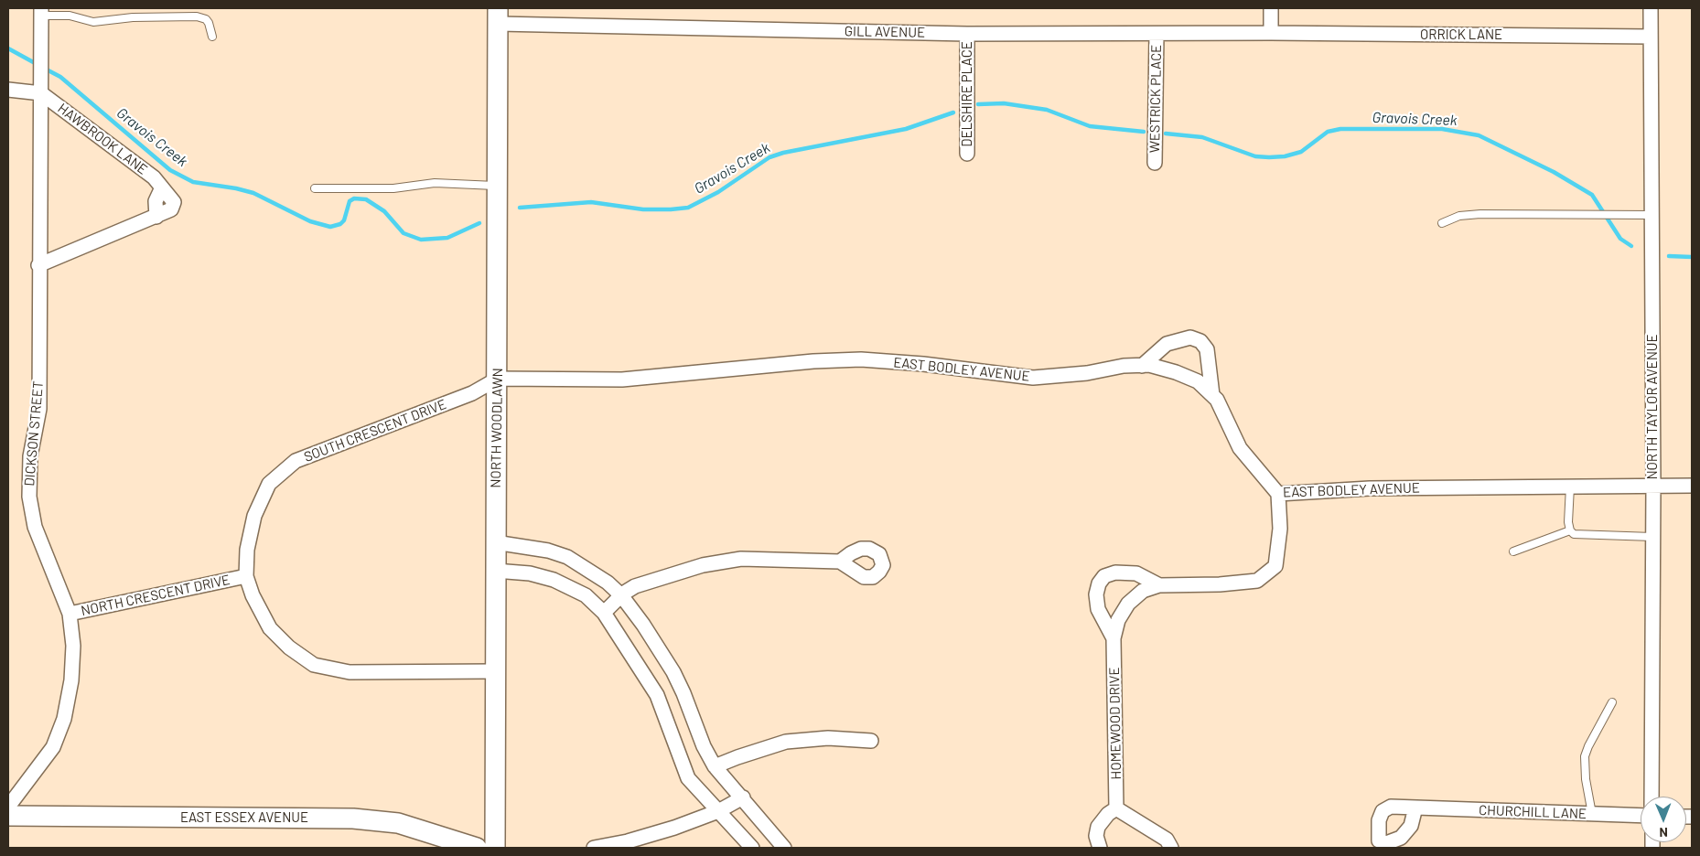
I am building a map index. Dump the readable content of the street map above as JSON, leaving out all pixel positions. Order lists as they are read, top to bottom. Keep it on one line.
{"streets":{"street":["GILL AVENUE","ORRICK LANE","DELSHIRE PLACE","WESTRICK PLACE","HAWBROOK LANE","EAST BODLEY AVENUE","NORTH TAYLOR AVENUE","NORTH WOODLAWN","SOUTH CRESCENT DRIVE","DICKSON STREET","NORTH CRESCENT DRIVE","HOMEWOOD DRIVE","CHURCHILL LANE","EAST ESSEX AVENUE"]},"crossings":[["GILL AVENUE","ORRICK LANE"],["GILL AVENUE","DELSHIRE PLACE"],["GILL AVENUE","WESTRICK PLACE"],["GILL AVENUE","NORTH WOODLAWN"],["ORRICK LANE","NORTH TAYLOR AVENUE"],["HAWBROOK LANE","DICKSON STREET"],["EAST BODLEY AVENUE","NORTH TAYLOR AVENUE"],["EAST BODLEY AVENUE","NORTH WOODLAWN"],["EAST BODLEY AVENUE","SOUTH CRESCENT DRIVE"],["EAST BODLEY AVENUE","HOMEWOOD DRIVE"],["NORTH WOODLAWN","SOUTH CRESCENT DRIVE"],["NORTH WOODLAWN","NORTH CRESCENT DRIVE"],["SOUTH CRESCENT DRIVE","NORTH CRESCENT DRIVE"],["DICKSON STREET","NORTH CRESCENT DRIVE"]],"water":["Gravois Creek"],"north":"bottom"}
